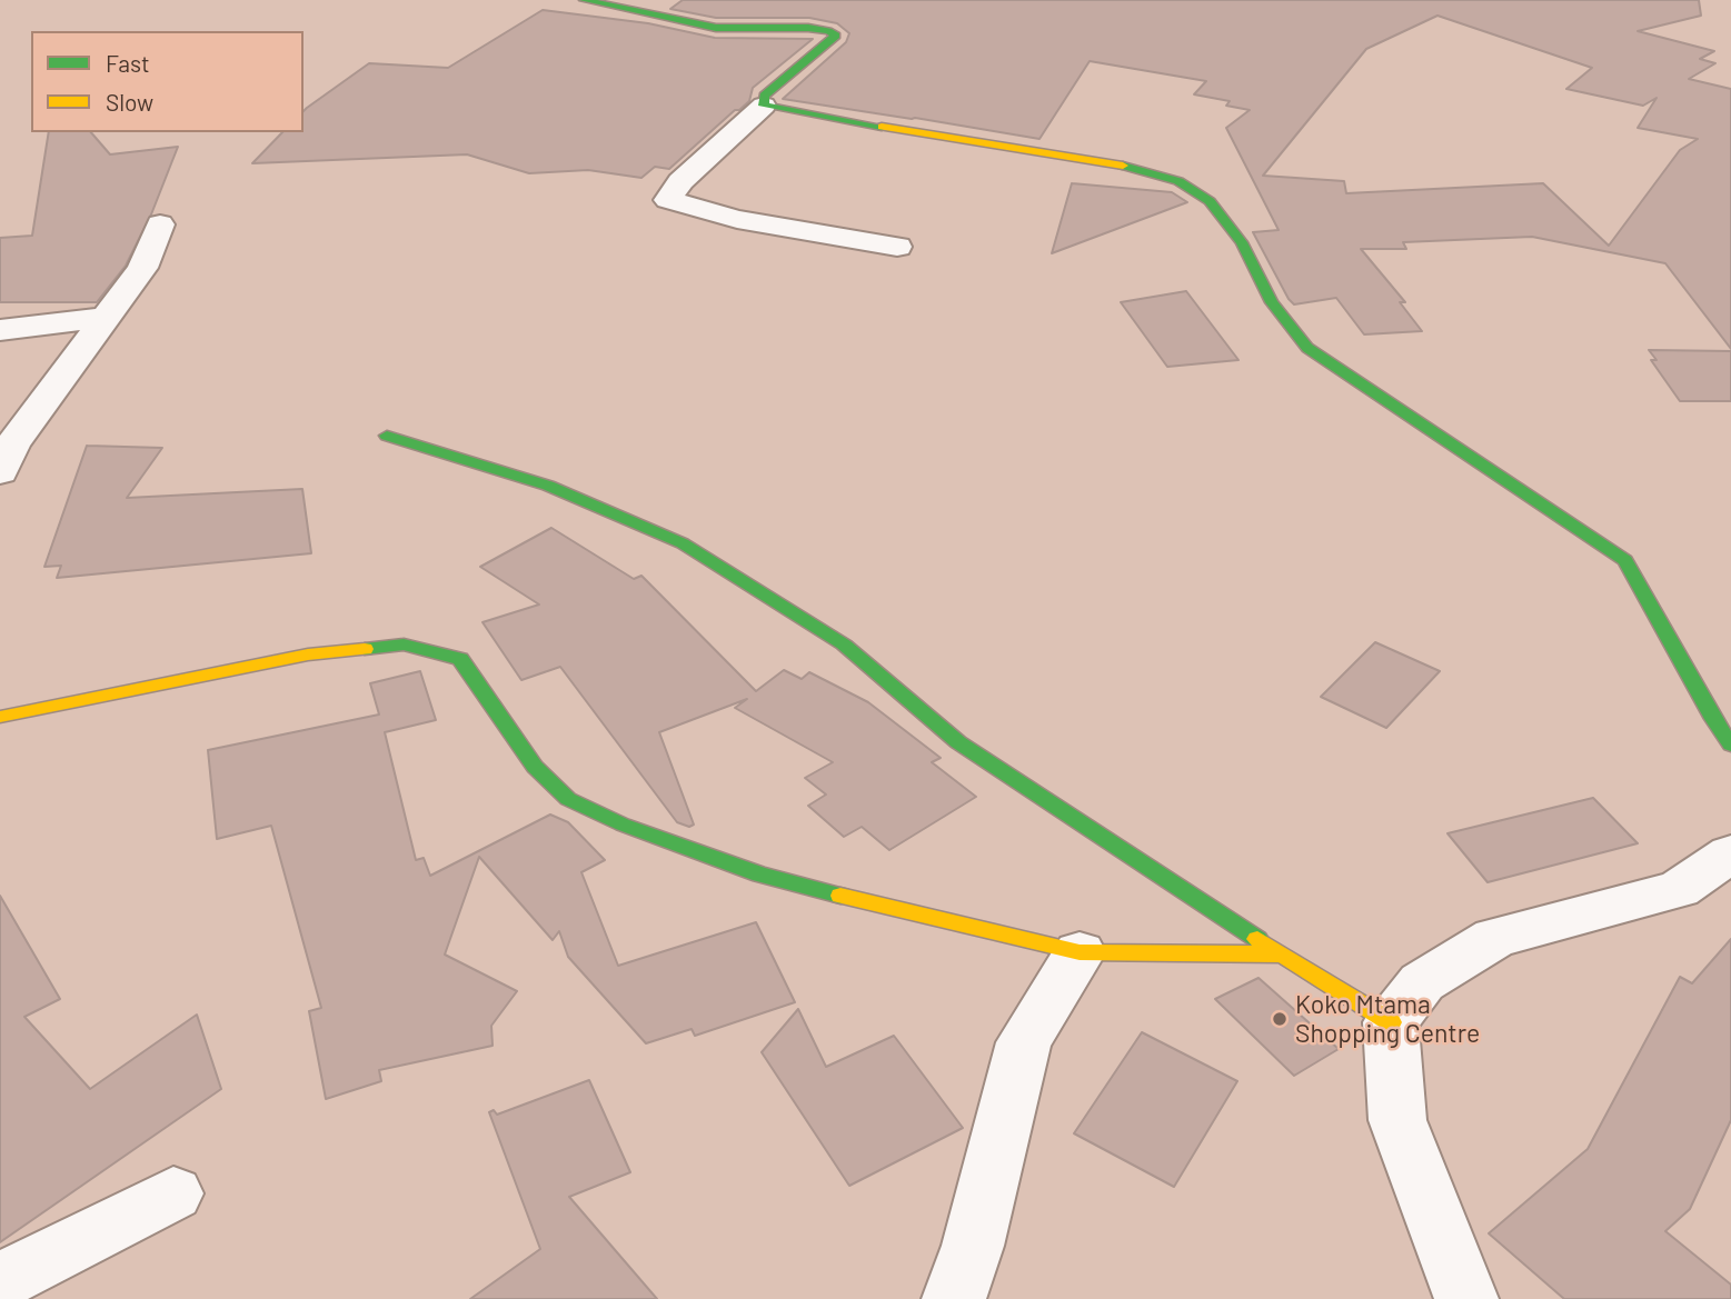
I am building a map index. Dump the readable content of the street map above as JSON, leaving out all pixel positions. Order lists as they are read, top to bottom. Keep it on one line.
{"places":["Koko Mtama Shopping Centre"],"legend":["Fast","Slow"]}
